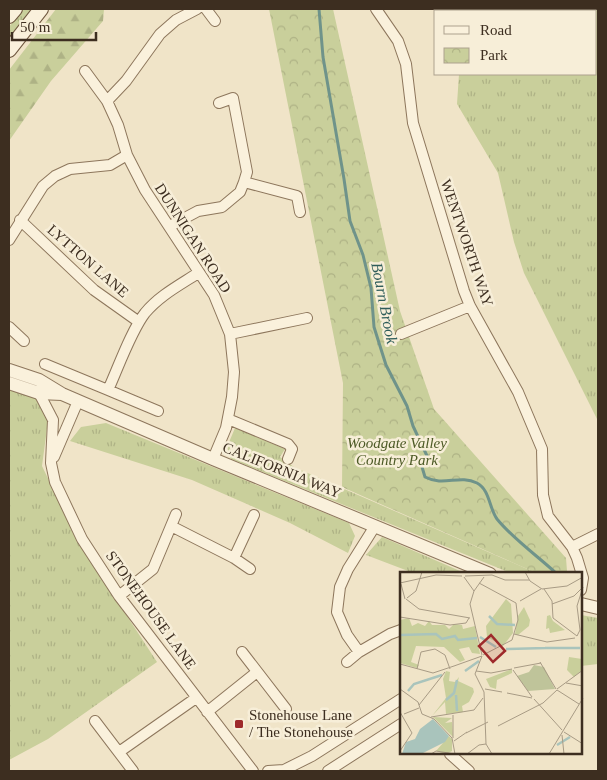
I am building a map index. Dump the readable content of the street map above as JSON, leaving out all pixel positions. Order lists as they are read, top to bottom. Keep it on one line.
{"streets":{"street":["DUNNIGAN ROAD","WENTWORTH WAY","LYTTON LANE","CALIFORNIA WAY","STONEHOUSE LANE"]},"crossings":[["DUNNIGAN ROAD","CALIFORNIA WAY"],["CALIFORNIA WAY","STONEHOUSE LANE"]],"water":["Bourn Brook"],"parks":["Woodgate Valley Country Park"],"places":{"transit":["Stonehouse Lane / The Stonehouse"]},"legend":["Road","Park"],"scale_bar":"50 m"}
